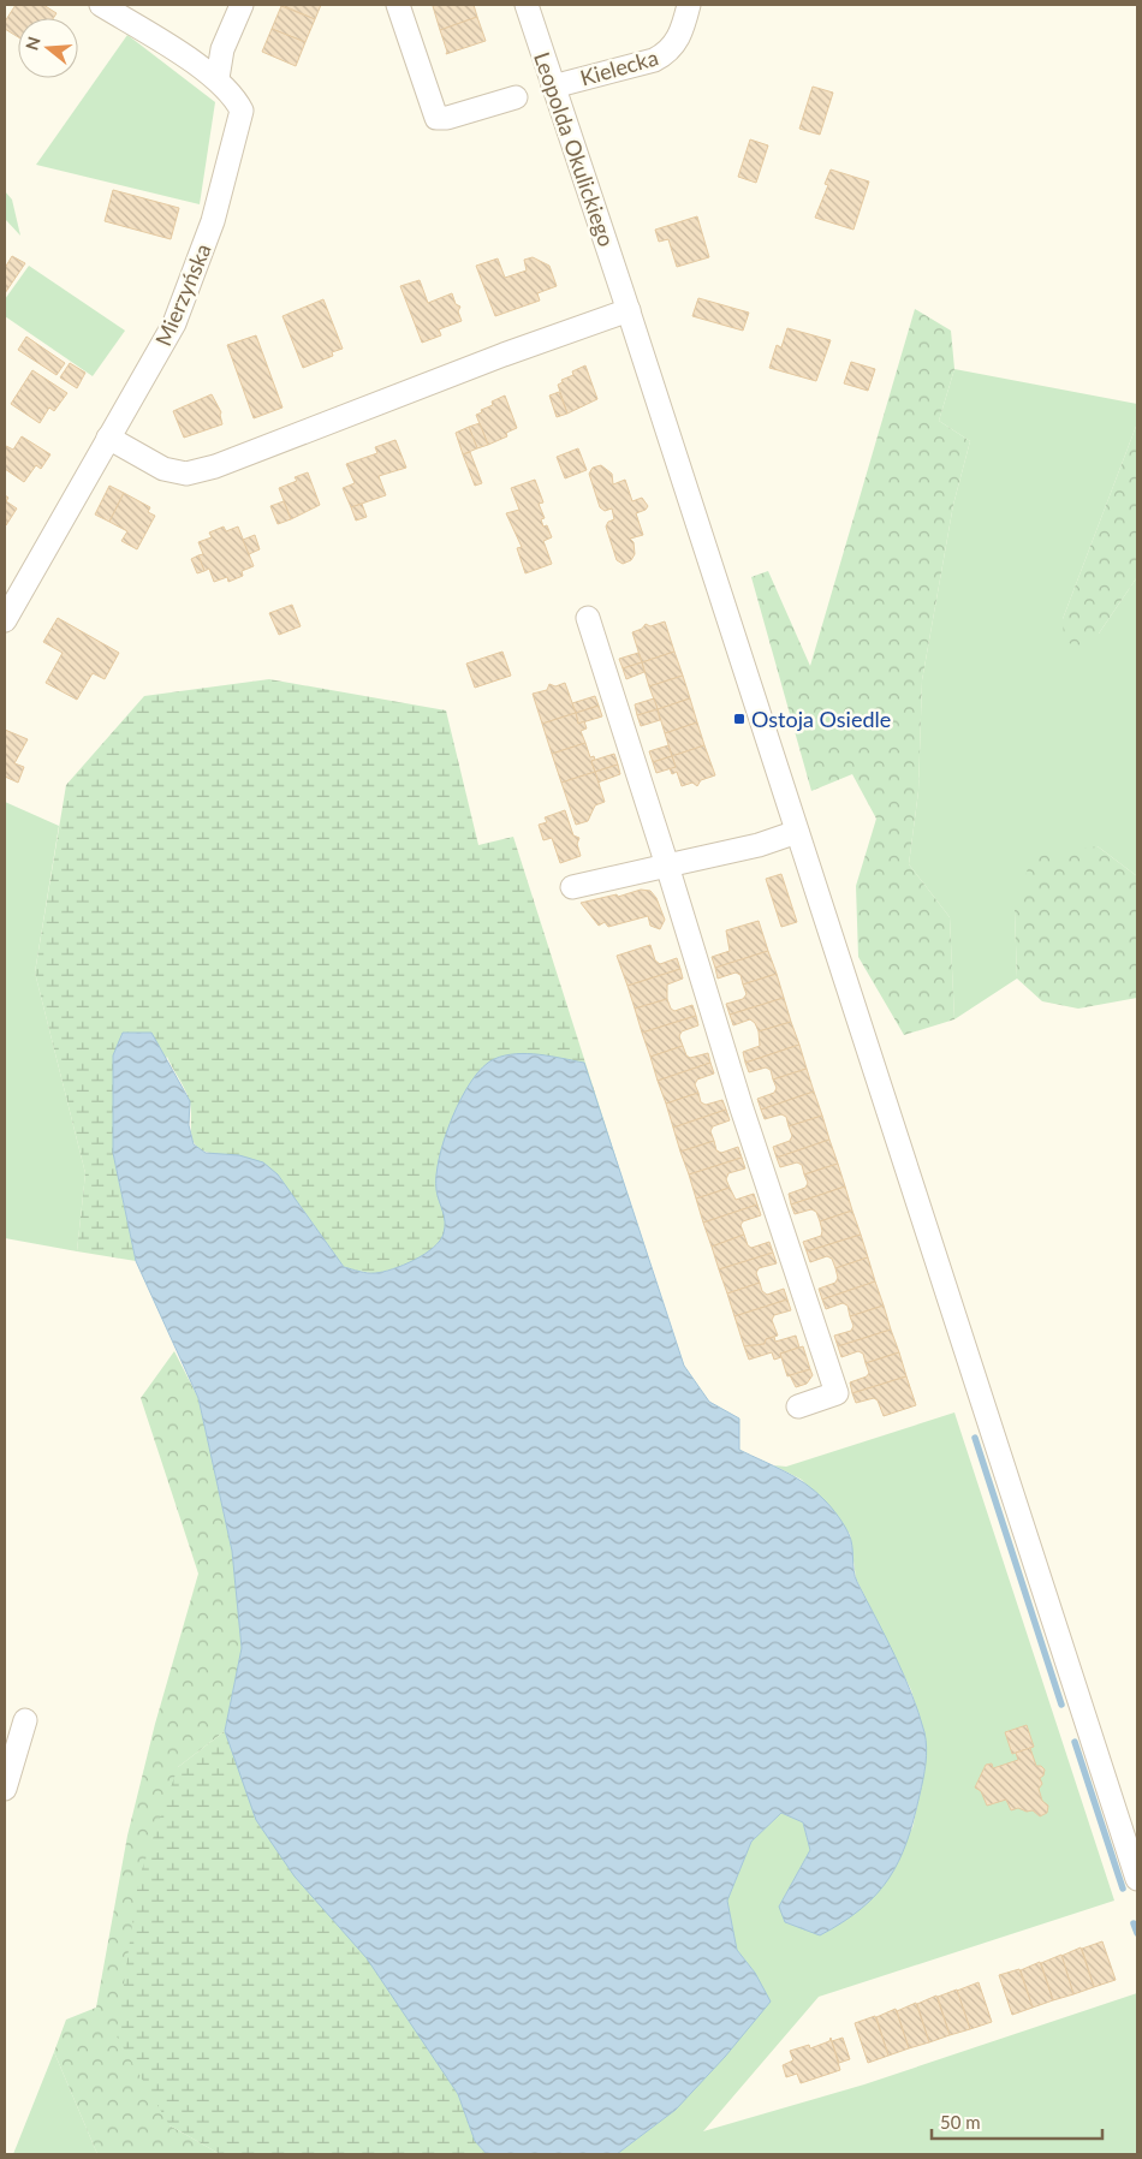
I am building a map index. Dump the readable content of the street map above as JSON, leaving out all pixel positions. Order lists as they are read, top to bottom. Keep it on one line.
{"streets":{"street":["Kielecka","Leopolda Okulickiego","Mierzyńska"]},"crossings":[["Kielecka","Leopolda Okulickiego"]],"places":{"transit":["Ostoja Osiedle"]},"scale_bar":"50 m","north":"left"}
